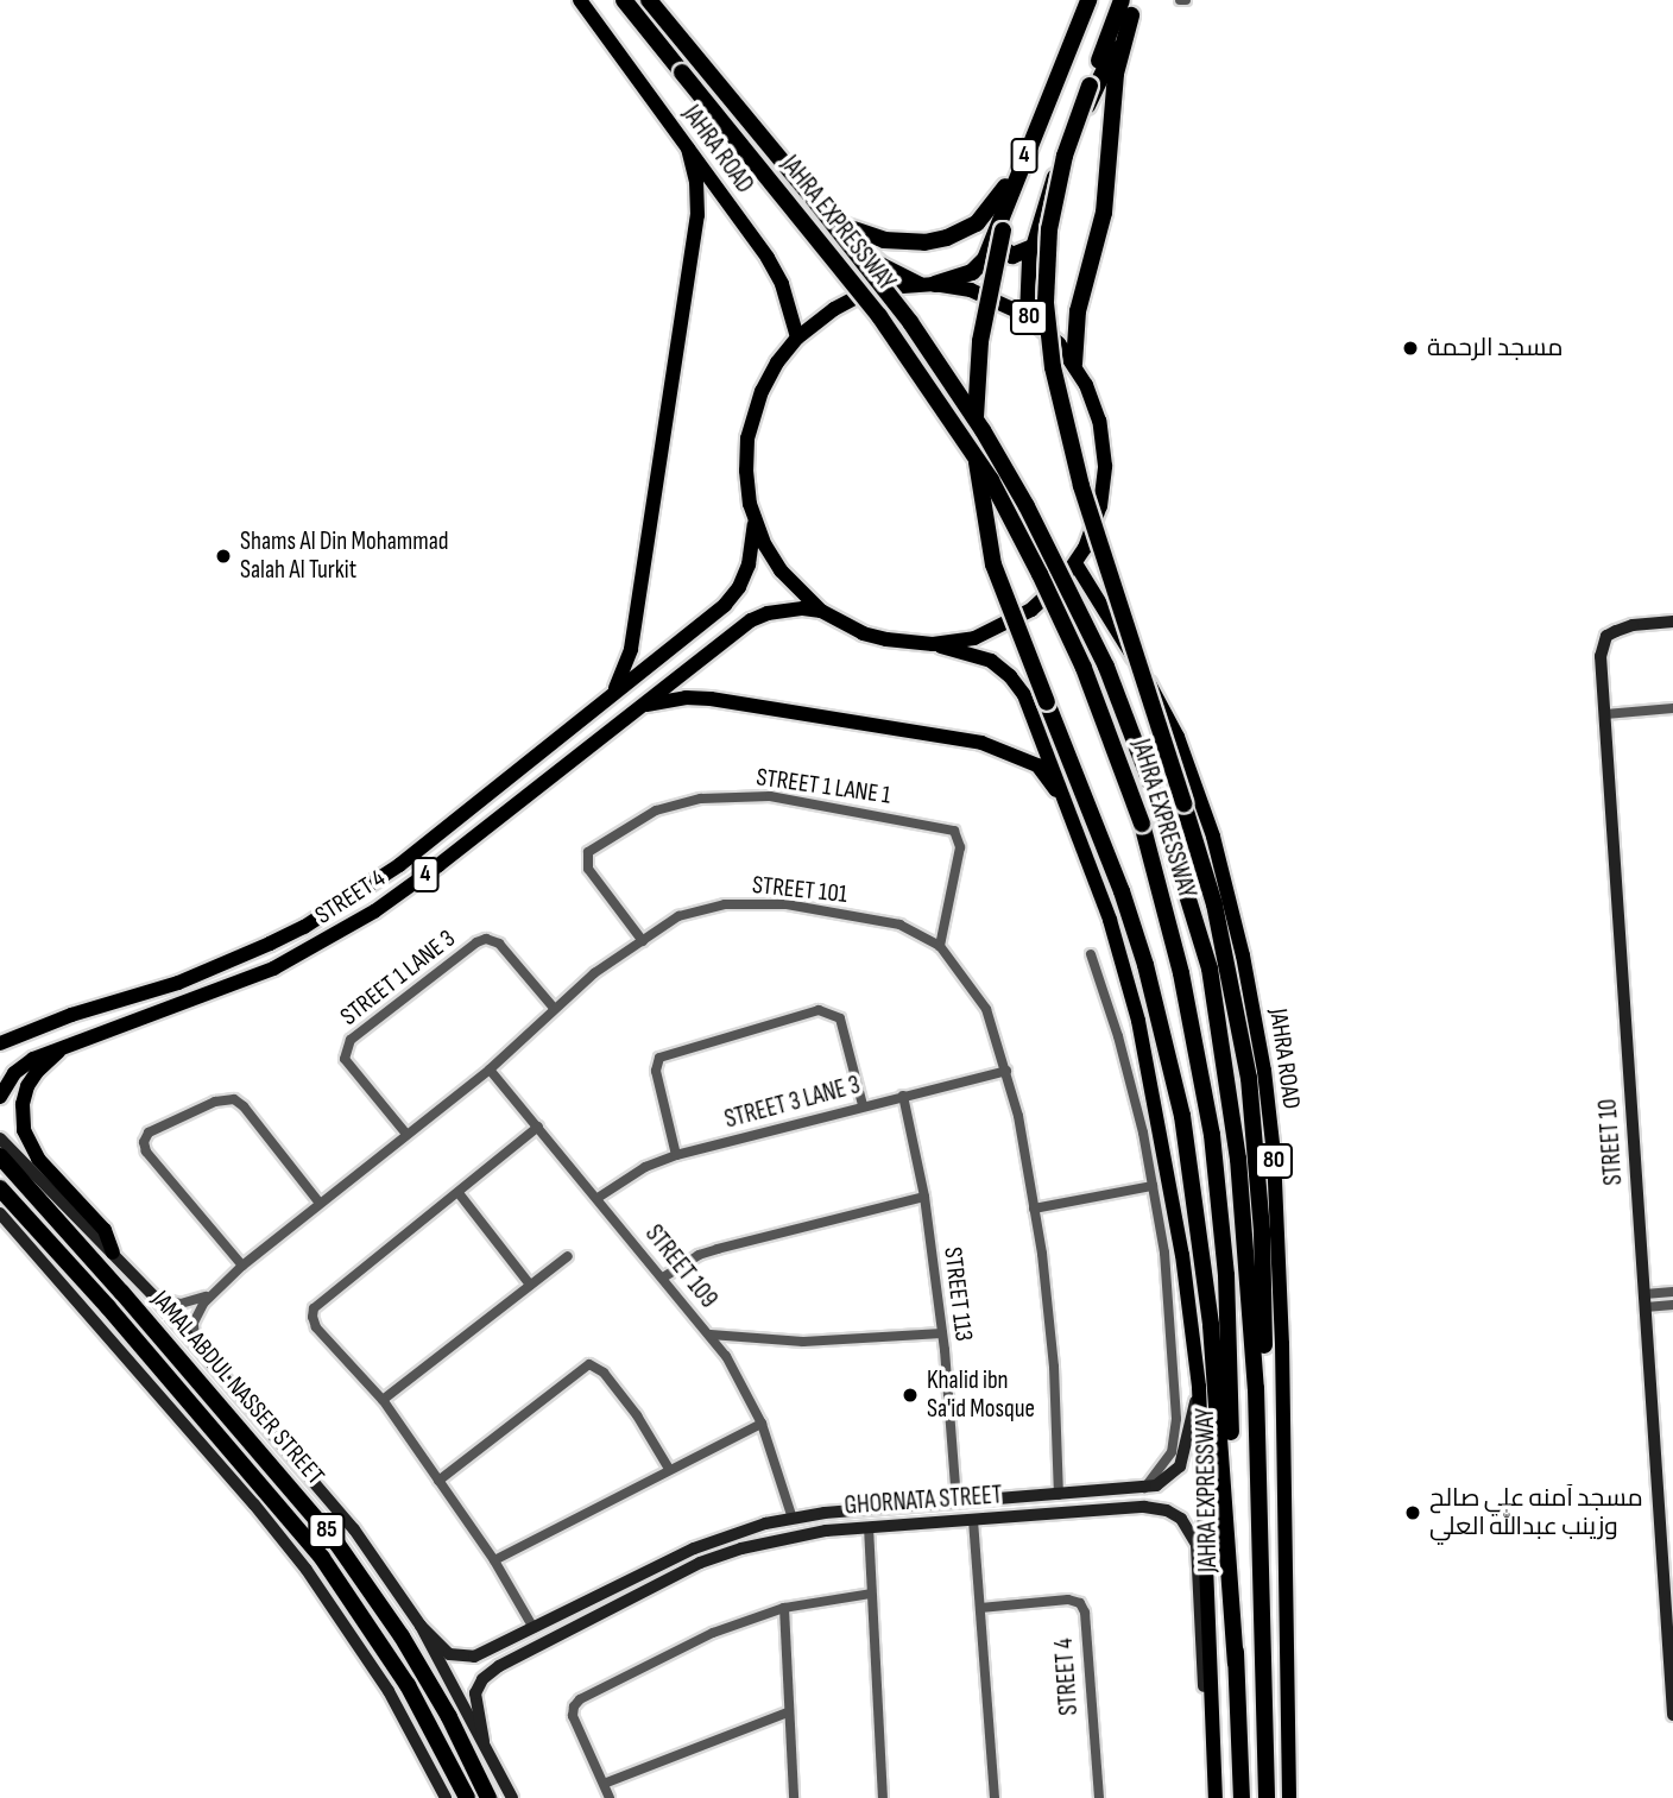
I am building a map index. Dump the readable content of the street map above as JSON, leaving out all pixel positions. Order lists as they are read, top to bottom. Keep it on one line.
{"streets":{"highway":["4","JAHRA EXPRESSWAY","80","JAMAL ABDUL NASSER STREET","85"],"main road":["JAHRA ROAD","STREET 4"],"street":["STREET 1 LANE 1","STREET 101","STREET 1 LANE 3","STREET 3 LANE 3","STREET 10","STREET 109","STREET 113","GHORNATA STREET"]},"crossings":[["JAHRA ROAD","4"],["JAHRA ROAD","80"],["4","80"],["80","STREET 4"],["80","GHORNATA STREET"],["STREET 1 LANE 1","STREET 101"],["STREET 101","STREET 1 LANE 3"],["STREET 101","STREET 3 LANE 3"],["STREET 101","STREET 109"],["STREET 101","GHORNATA STREET"],["STREET 3 LANE 3","STREET 109"],["STREET 3 LANE 3","STREET 113"],["STREET 109","GHORNATA STREET"],["STREET 113","GHORNATA STREET"]],"places":["مسجد الرحمة","Shams Al Din Mohammad Salah Al Turkit","Khalid ibn Sa'id Mosque","مسجد آمنه علي صالح وزينب عبدالله العلي"]}
